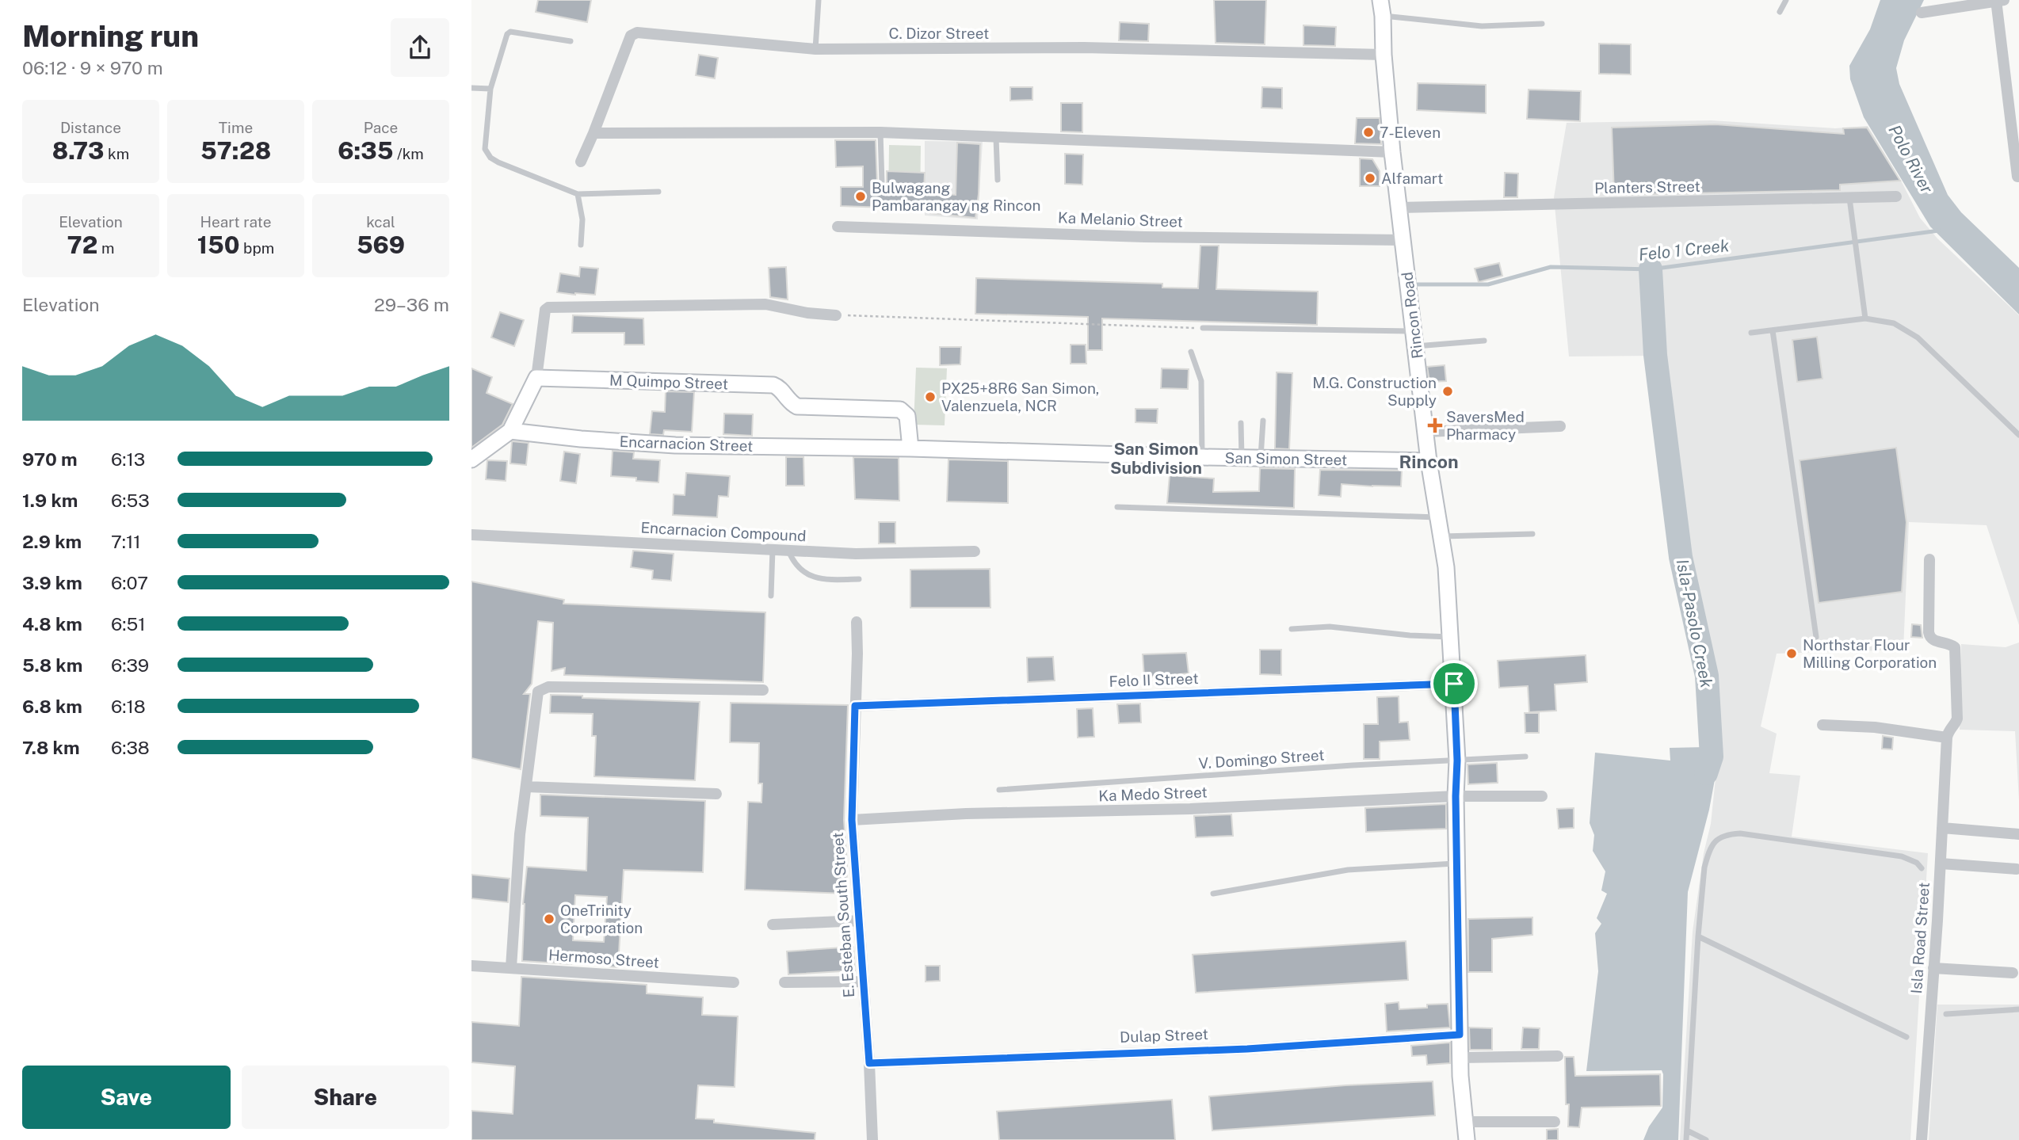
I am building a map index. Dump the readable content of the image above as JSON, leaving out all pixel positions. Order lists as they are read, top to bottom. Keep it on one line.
{"streets":{"street":["C. Dizor Street","Planters Street","Ka Melanio Street","Rincon Road","M Quimpo Street","Encarnacion Street","San Simon Street","Encarnacion Compound","Felo II Street","Ka Medo Street","E. Esteban South Street","Isla Road Street","Hermoso Street","Dulap Street"],"lane":["V. Domingo Street"]},"crossings":[["C. Dizor Street","Rincon Road"],["Planters Street","Rincon Road"],["Ka Melanio Street","Rincon Road"],["Rincon Road","San Simon Street"],["Rincon Road","Felo II Street"],["Rincon Road","V. Domingo Street"],["Rincon Road","Ka Medo Street"],["Rincon Road","Dulap Street"],["M Quimpo Street","Encarnacion Street"],["M Quimpo Street","San Simon Street"],["Encarnacion Street","San Simon Street"],["Felo II Street","E. Esteban South Street"],["Ka Medo Street","E. Esteban South Street"],["E. Esteban South Street","Dulap Street"]],"districts":["San Simon Subdivision","Rincon"],"water":["Polo River","Felo 1 Creek","Isla-Pasolo Creek"],"places":{"other":["7-Eleven","Alfamart","Bulwagang Pambarangay ng Rincon","M.G. Construction Supply","PX25+8R6 San Simon, Valenzuela, NCR","Northstar Flour Milling Corporation","OneTrinity Corporation"],"health":["SaversMed Pharmacy"]},"page":{"heading":["Morning run","06:12 · 9 × 970 m"],"stats":[["Distance","8.73 km"],["Time","57:28"],["Pace","6:35 /km"],["Elevation","72 m"],["Heart rate","150 bpm"],["kcal","569"]],"chart":["Elevation","29–36 m"],"list":[{"name":"970 m","note":"6:13"},{"name":"1.9 km","note":"6:53"},{"name":"2.9 km","note":"7:11"},{"name":"3.9 km","note":"6:07"},{"name":"4.8 km","note":"6:51"},{"name":"5.8 km","note":"6:39"},{"name":"6.8 km","note":"6:18"},{"name":"7.8 km","note":"6:38"}],"buttons":["Save","Share"]}}
